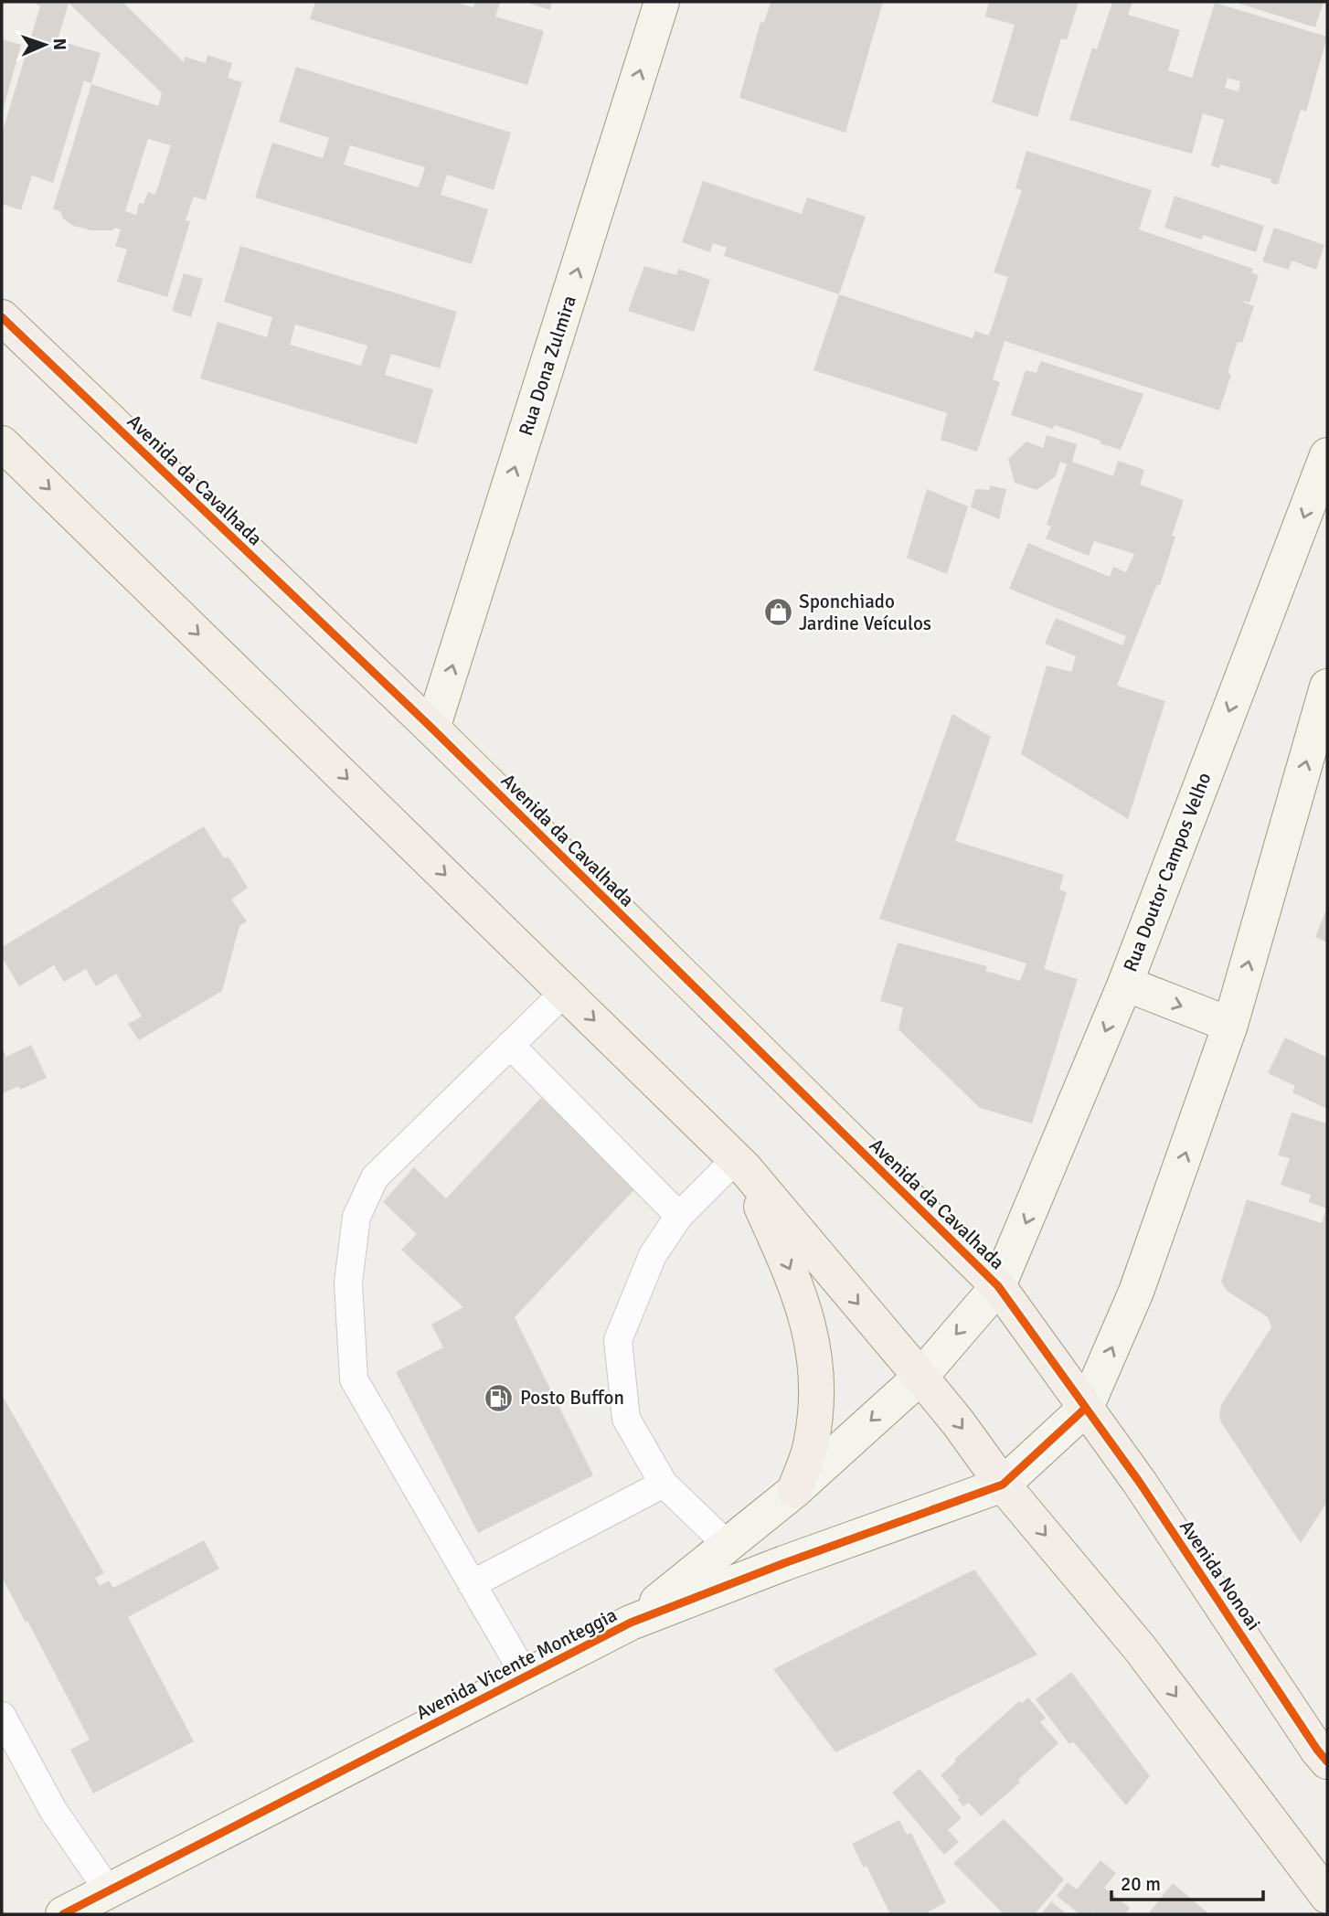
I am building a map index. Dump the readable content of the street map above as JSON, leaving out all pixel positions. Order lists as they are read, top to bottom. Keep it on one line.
{"streets":{"main road":["Rua Dona Zulmira","Avenida da Cavalhada","Rua Doutor Campos Velho","Avenida Nonoai","Avenida Vicente Monteggia"]},"crossings":[["Rua Dona Zulmira","Avenida da Cavalhada"],["Avenida da Cavalhada","Rua Doutor Campos Velho"],["Avenida da Cavalhada","Avenida Nonoai"],["Avenida da Cavalhada","Avenida Vicente Monteggia"],["Rua Doutor Campos Velho","Avenida Vicente Monteggia"]],"one_way":["Rua Dona Zulmira"],"places":{"shop":["Sponchiado Jardine Veículos"],"fuel station":["Posto Buffon"]},"scale_bar":"20 m","north":"right"}
